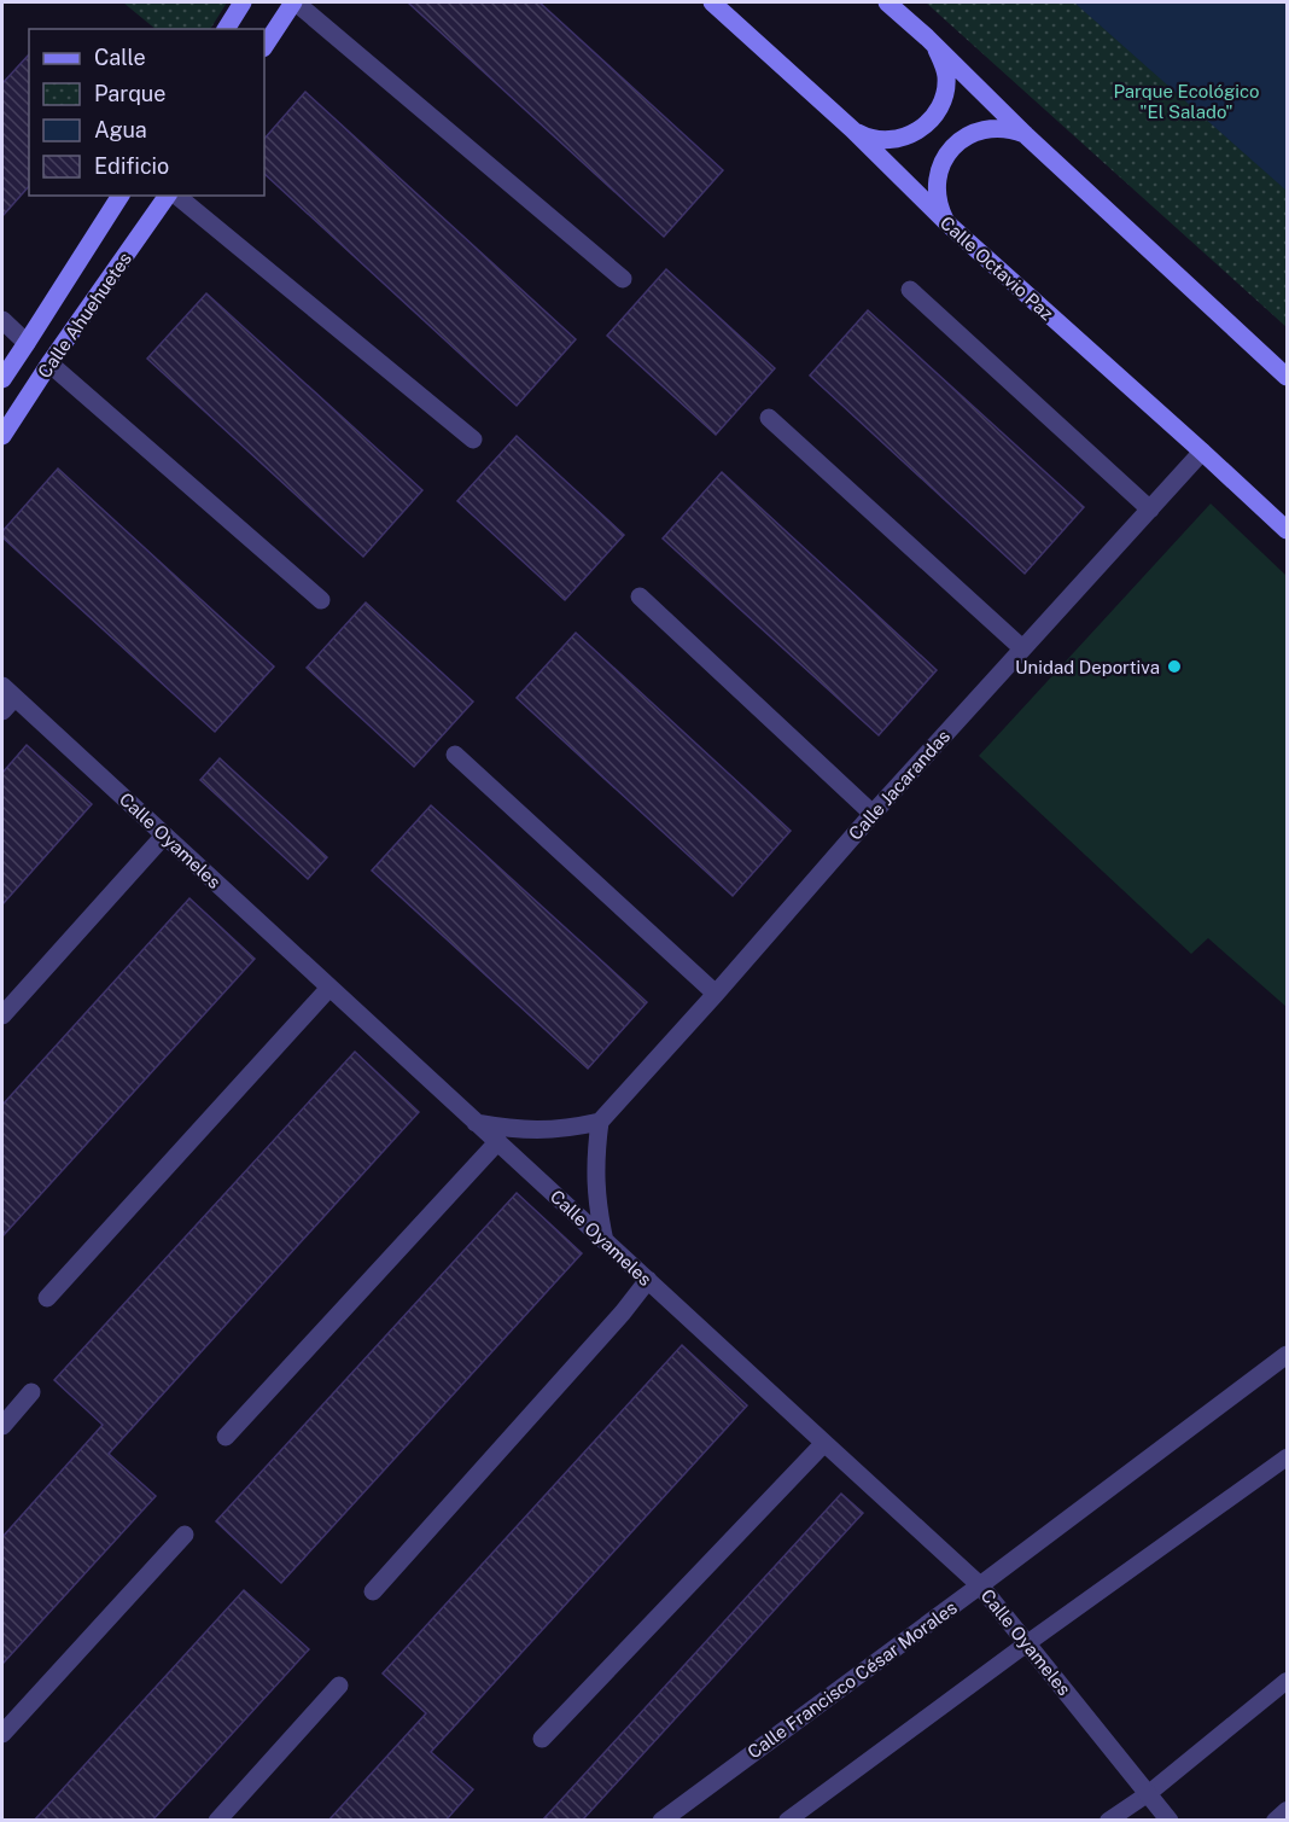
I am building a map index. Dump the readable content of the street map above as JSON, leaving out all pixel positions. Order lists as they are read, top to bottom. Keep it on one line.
{"streets":{"street":["Calle Octavio Paz","Calle Ahuehuetes","Calle Jacarandas","Calle Oyameles","Calle Francisco César Morales"]},"crossings":[["Calle Octavio Paz","Calle Jacarandas"],["Calle Oyameles","Calle Francisco César Morales"]],"parks":["Parque Ecológico \"El Salado\""],"places":["Unidad Deportiva"],"legend":["Calle","Parque","Agua","Edificio"]}
